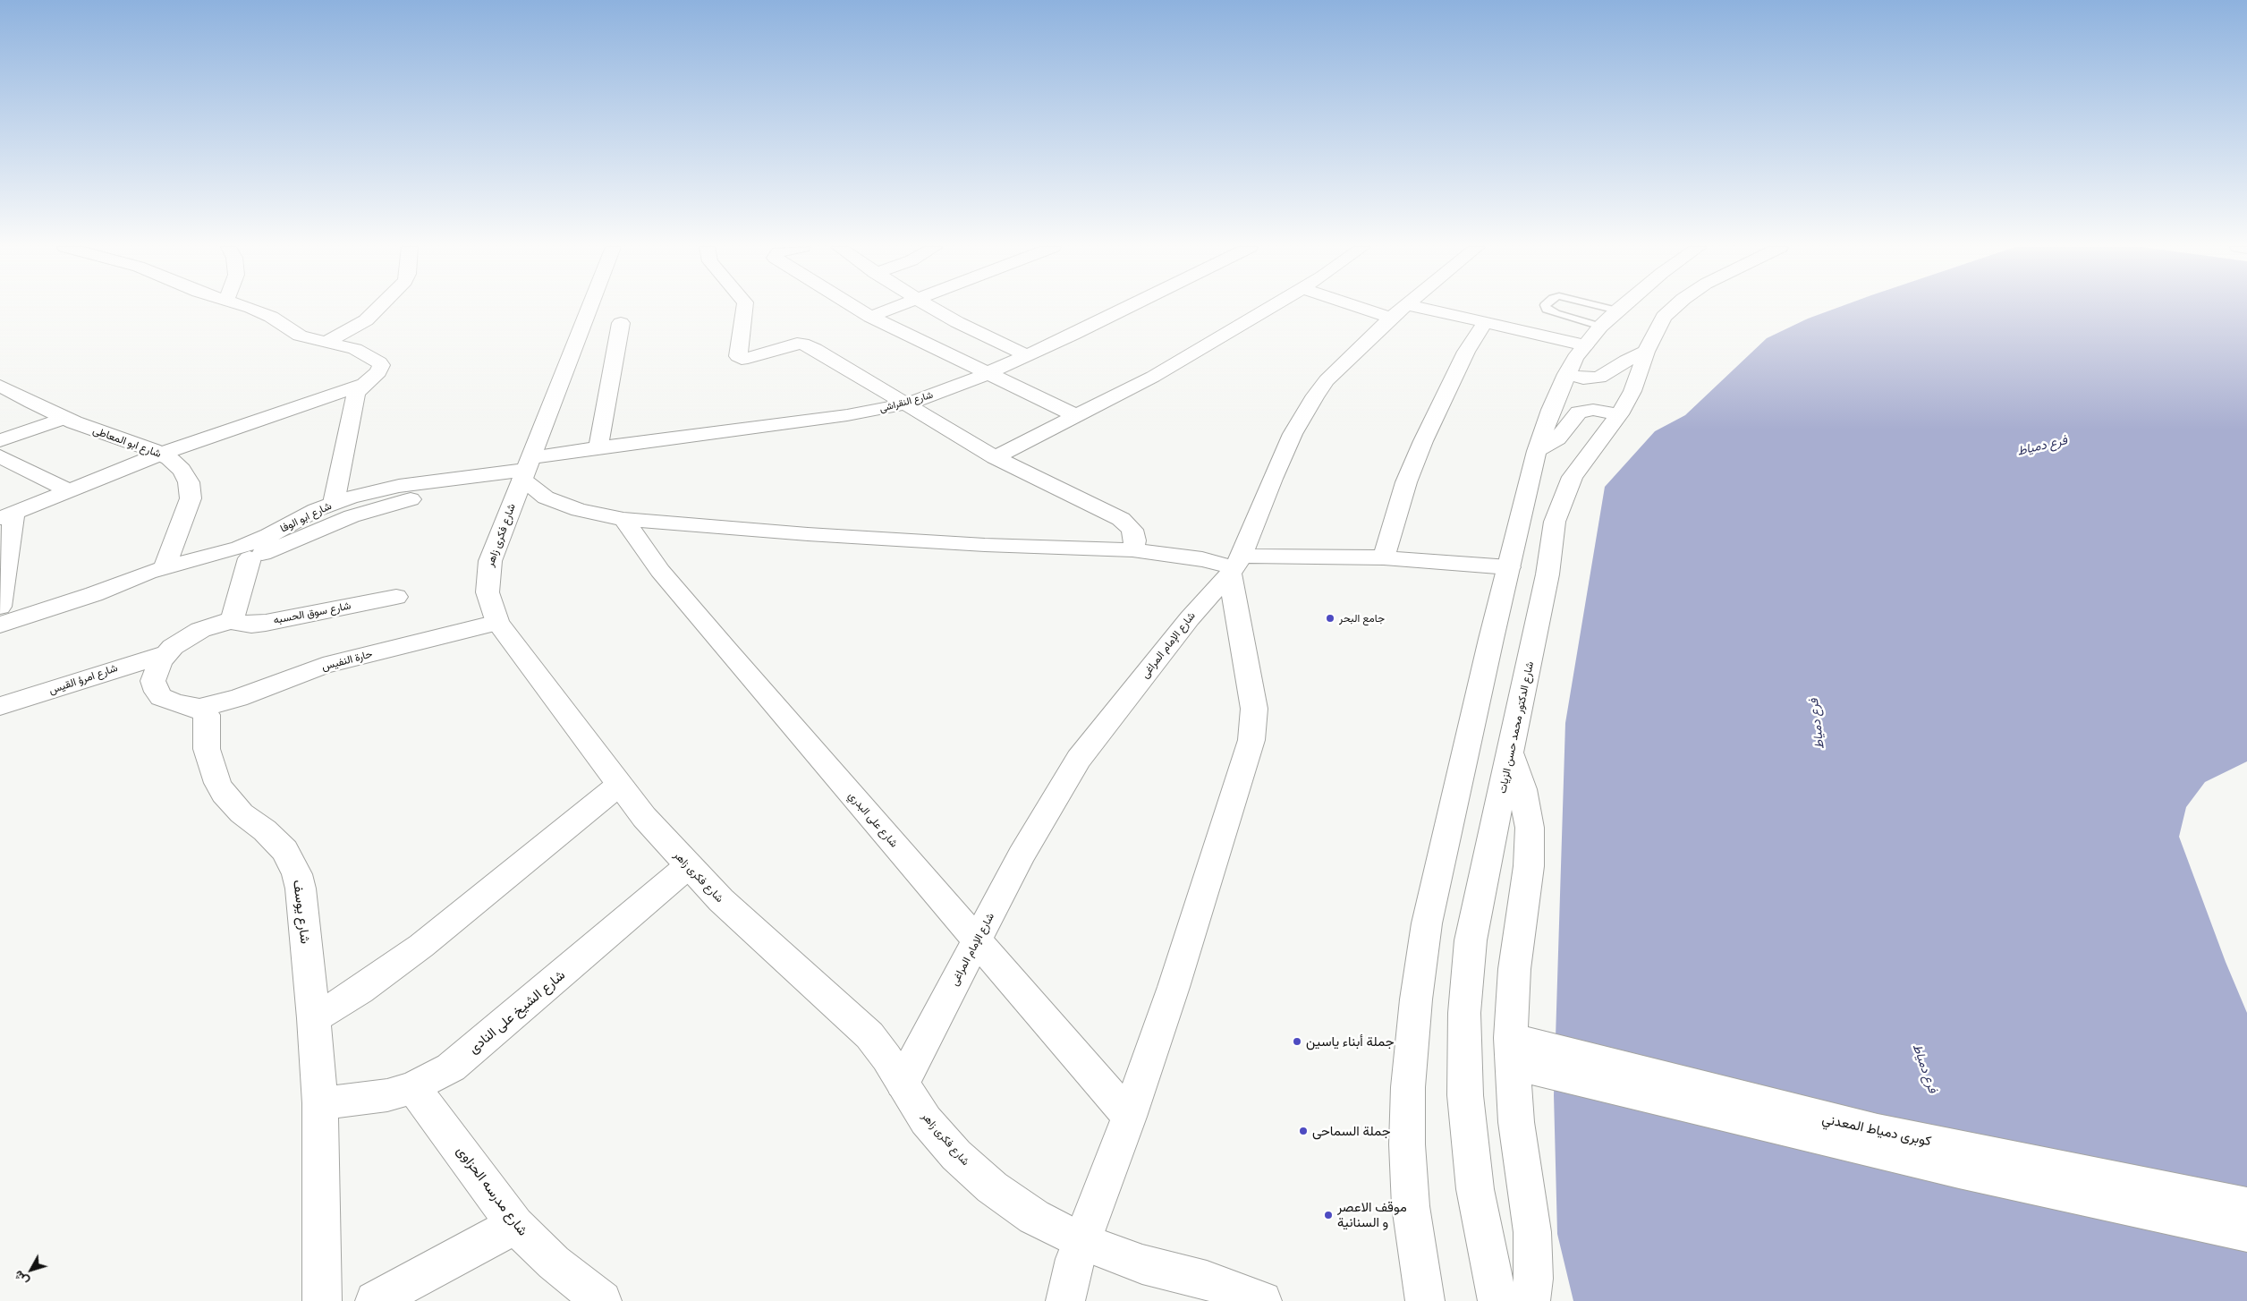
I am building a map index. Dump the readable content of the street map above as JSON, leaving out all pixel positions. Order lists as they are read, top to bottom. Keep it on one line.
{"streets":{"street":["شارع النقراشى","شارع ابو المعاطى","شارع ابو الوفا","شارع فكرى زاهر","شارع سوق الحسبه","شارع الإمام المراغى","حارة النفيس","شارع امرؤ القيس","شارع الدكتور محمد حسن الزيات","شارع على البدري","شارع يوسف","شارع الشيخ على النادى","كوبرى دمياط المعدني","شارع مدرسه الحزاوى"]},"crossings":[["شارع النقراشى","شارع ابو الوفا"],["شارع النقراشى","شارع فكرى زاهر"],["شارع ابو المعاطى","شارع ابو الوفا"],["شارع ابو الوفا","شارع فكرى زاهر"],["شارع فكرى زاهر","شارع الإمام المراغى"],["شارع فكرى زاهر","حارة النفيس"],["شارع فكرى زاهر","شارع الشيخ على النادى"],["شارع الإمام المراغى","شارع على البدري"],["حارة النفيس","شارع يوسف"],["شارع يوسف","شارع الشيخ على النادى"],["شارع الشيخ على النادى","شارع مدرسه الحزاوى"]],"water":["فرع دمياط"],"places":["جامع البحر","جملة أبناء ياسين","جملة السماحى","موقف الاعصر و السنانية"],"north":"bottom left"}
